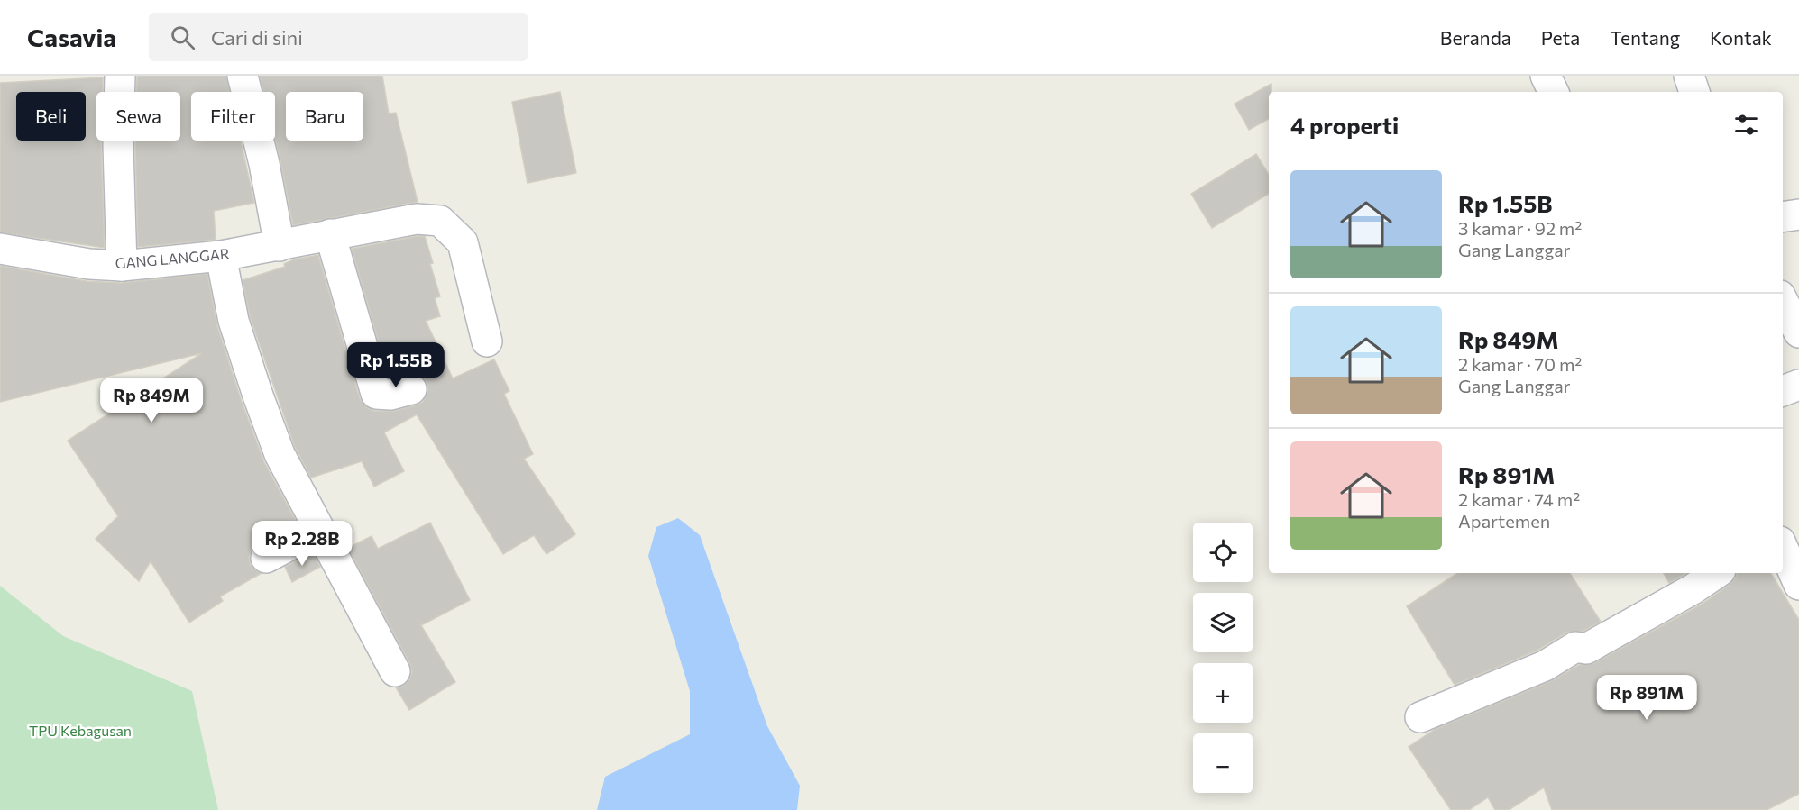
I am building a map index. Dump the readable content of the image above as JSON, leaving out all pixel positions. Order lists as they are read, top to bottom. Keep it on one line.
{"streets":{"street":["GANG LANGGAR"]},"parks":["TPU Kebagusan"],"page":{"header":"Casavia","search":"Cari di sini","nav":["Beranda","Peta","Tentang","Kontak"],"chip":["Beli","Sewa","Filter","Baru"],"heading":"4 properti","list":[{"name":"Rp 1.55B","note":"3 kamar · 92 m² · Gang Langgar"},{"name":"Rp 849M","note":"2 kamar · 70 m² · Gang Langgar"},{"name":"Rp 891M","note":"2 kamar · 74 m² · Apartemen"}],"price":["Rp 1.55B","Rp 849M","Rp 2.28B","Rp 891M"],"map_buttons":["+","−"]}}
